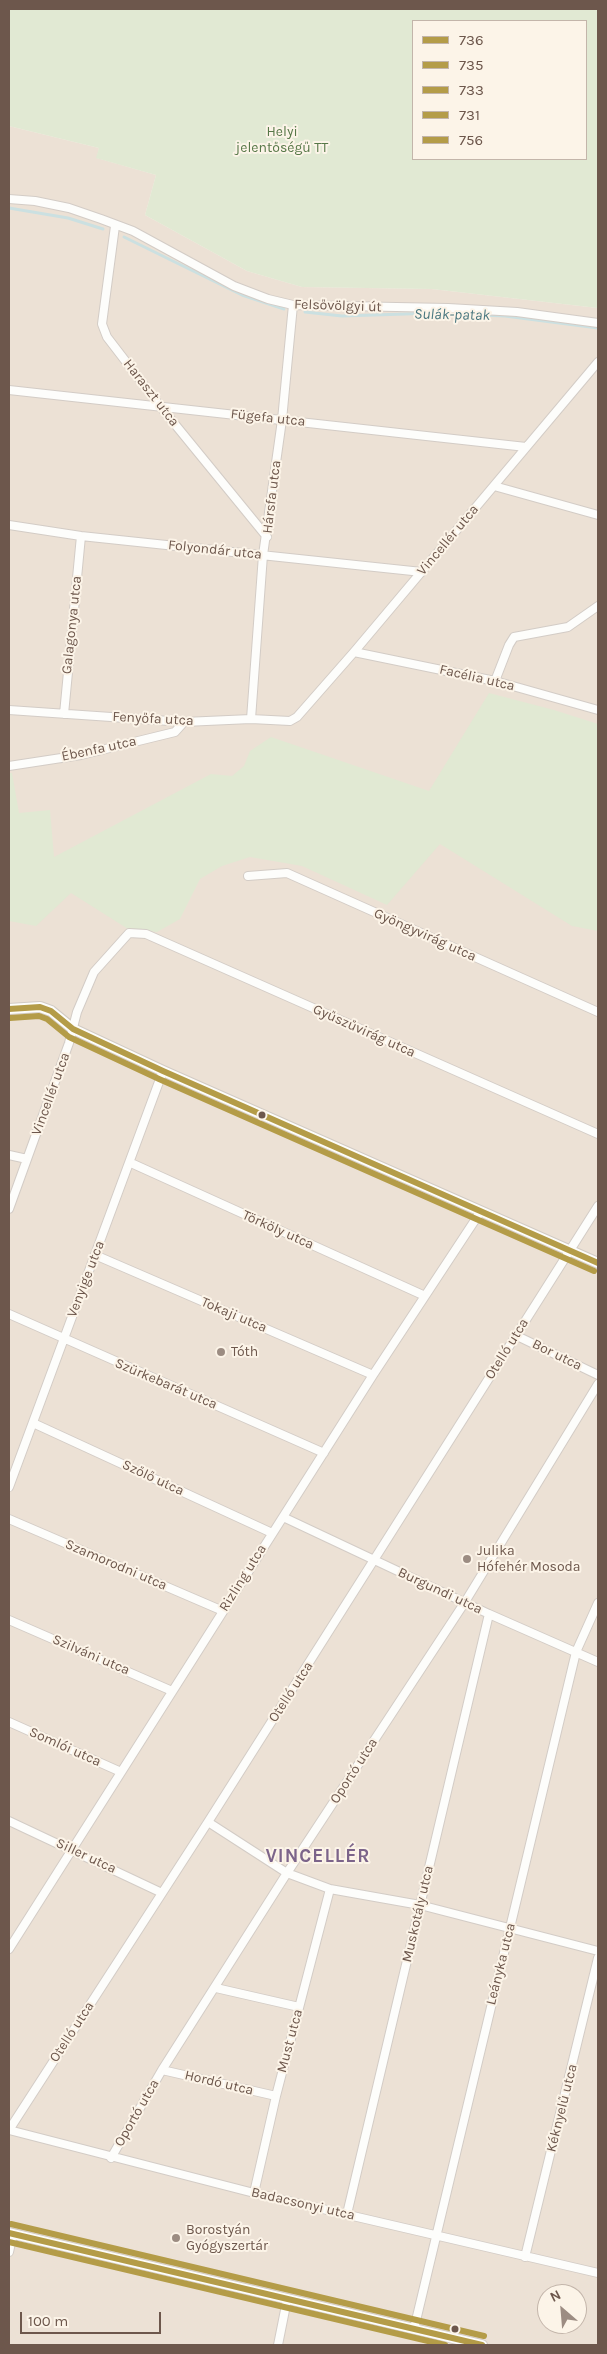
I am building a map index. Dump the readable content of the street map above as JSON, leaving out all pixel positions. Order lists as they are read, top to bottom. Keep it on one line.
{"streets":{"street":["Felsővölgyi út","Haraszt utca","Fügefa utca","Hársfa utca","Vincellér utca","Folyondár utca","Galagonya utca","Facélia utca","Fenyőfa utca","Ébenfa utca","Gyöngyvirág utca","Gyűszűvirág utca","Törköly utca","Venyige utca","Tokaji utca","Otelló utca","Bor utca","Szürkebarát utca","Szőlő utca","Szamorodni utca","Rizling utca","Burgundi utca","Szilváni utca","Somlói utca","Oportó utca","Siller utca","Muskotály utca","Leányka utca","Must utca","Hordó utca","Kéknyelű utca","Badacsonyi utca"]},"crossings":[["Felsővölgyi út","Haraszt utca"],["Felsővölgyi út","Hársfa utca"],["Haraszt utca","Fügefa utca"],["Haraszt utca","Hársfa utca"],["Fügefa utca","Hársfa utca"],["Fügefa utca","Vincellér utca"],["Hársfa utca","Folyondár utca"],["Hársfa utca","Fenyőfa utca"],["Vincellér utca","Folyondár utca"],["Vincellér utca","Facélia utca"],["Vincellér utca","Fenyőfa utca"],["Vincellér utca","Gyűszűvirág utca"],["Folyondár utca","Galagonya utca"],["Galagonya utca","Fenyőfa utca"],["Fenyőfa utca","Ébenfa utca"],["Törköly utca","Venyige utca"],["Törköly utca","Rizling utca"],["Venyige utca","Tokaji utca"],["Venyige utca","Szürkebarát utca"],["Venyige utca","Szőlő utca"],["Tokaji utca","Rizling utca"],["Otelló utca","Bor utca"],["Otelló utca","Burgundi utca"],["Otelló utca","Siller utca"],["Otelló utca","Badacsonyi utca"],["Szürkebarát utca","Rizling utca"],["Szőlő utca","Rizling utca"],["Szamorodni utca","Rizling utca"],["Rizling utca","Burgundi utca"],["Rizling utca","Szilváni utca"],["Rizling utca","Somlói utca"],["Rizling utca","Siller utca"],["Burgundi utca","Oportó utca"],["Burgundi utca","Muskotály utca"],["Burgundi utca","Leányka utca"],["Oportó utca","Hordó utca"],["Oportó utca","Badacsonyi utca"],["Muskotály utca","Badacsonyi utca"],["Leányka utca","Badacsonyi utca"],["Must utca","Hordó utca"],["Must utca","Badacsonyi utca"],["Kéknyelű utca","Badacsonyi utca"]],"districts":["VINCELLÉR"],"water":["Sulák-patak"],"parks":["Helyi jelentőségű TT"],"places":["Tóth","Julika Hófehér Mosoda","Borostyán Gyógyszertár"],"lines":["transit line 736","transit line 733","transit line 756","transit line 735","transit line 731"],"legend":["736","735","733","731","756"],"scale_bar":"100 m","north":"top left"}
